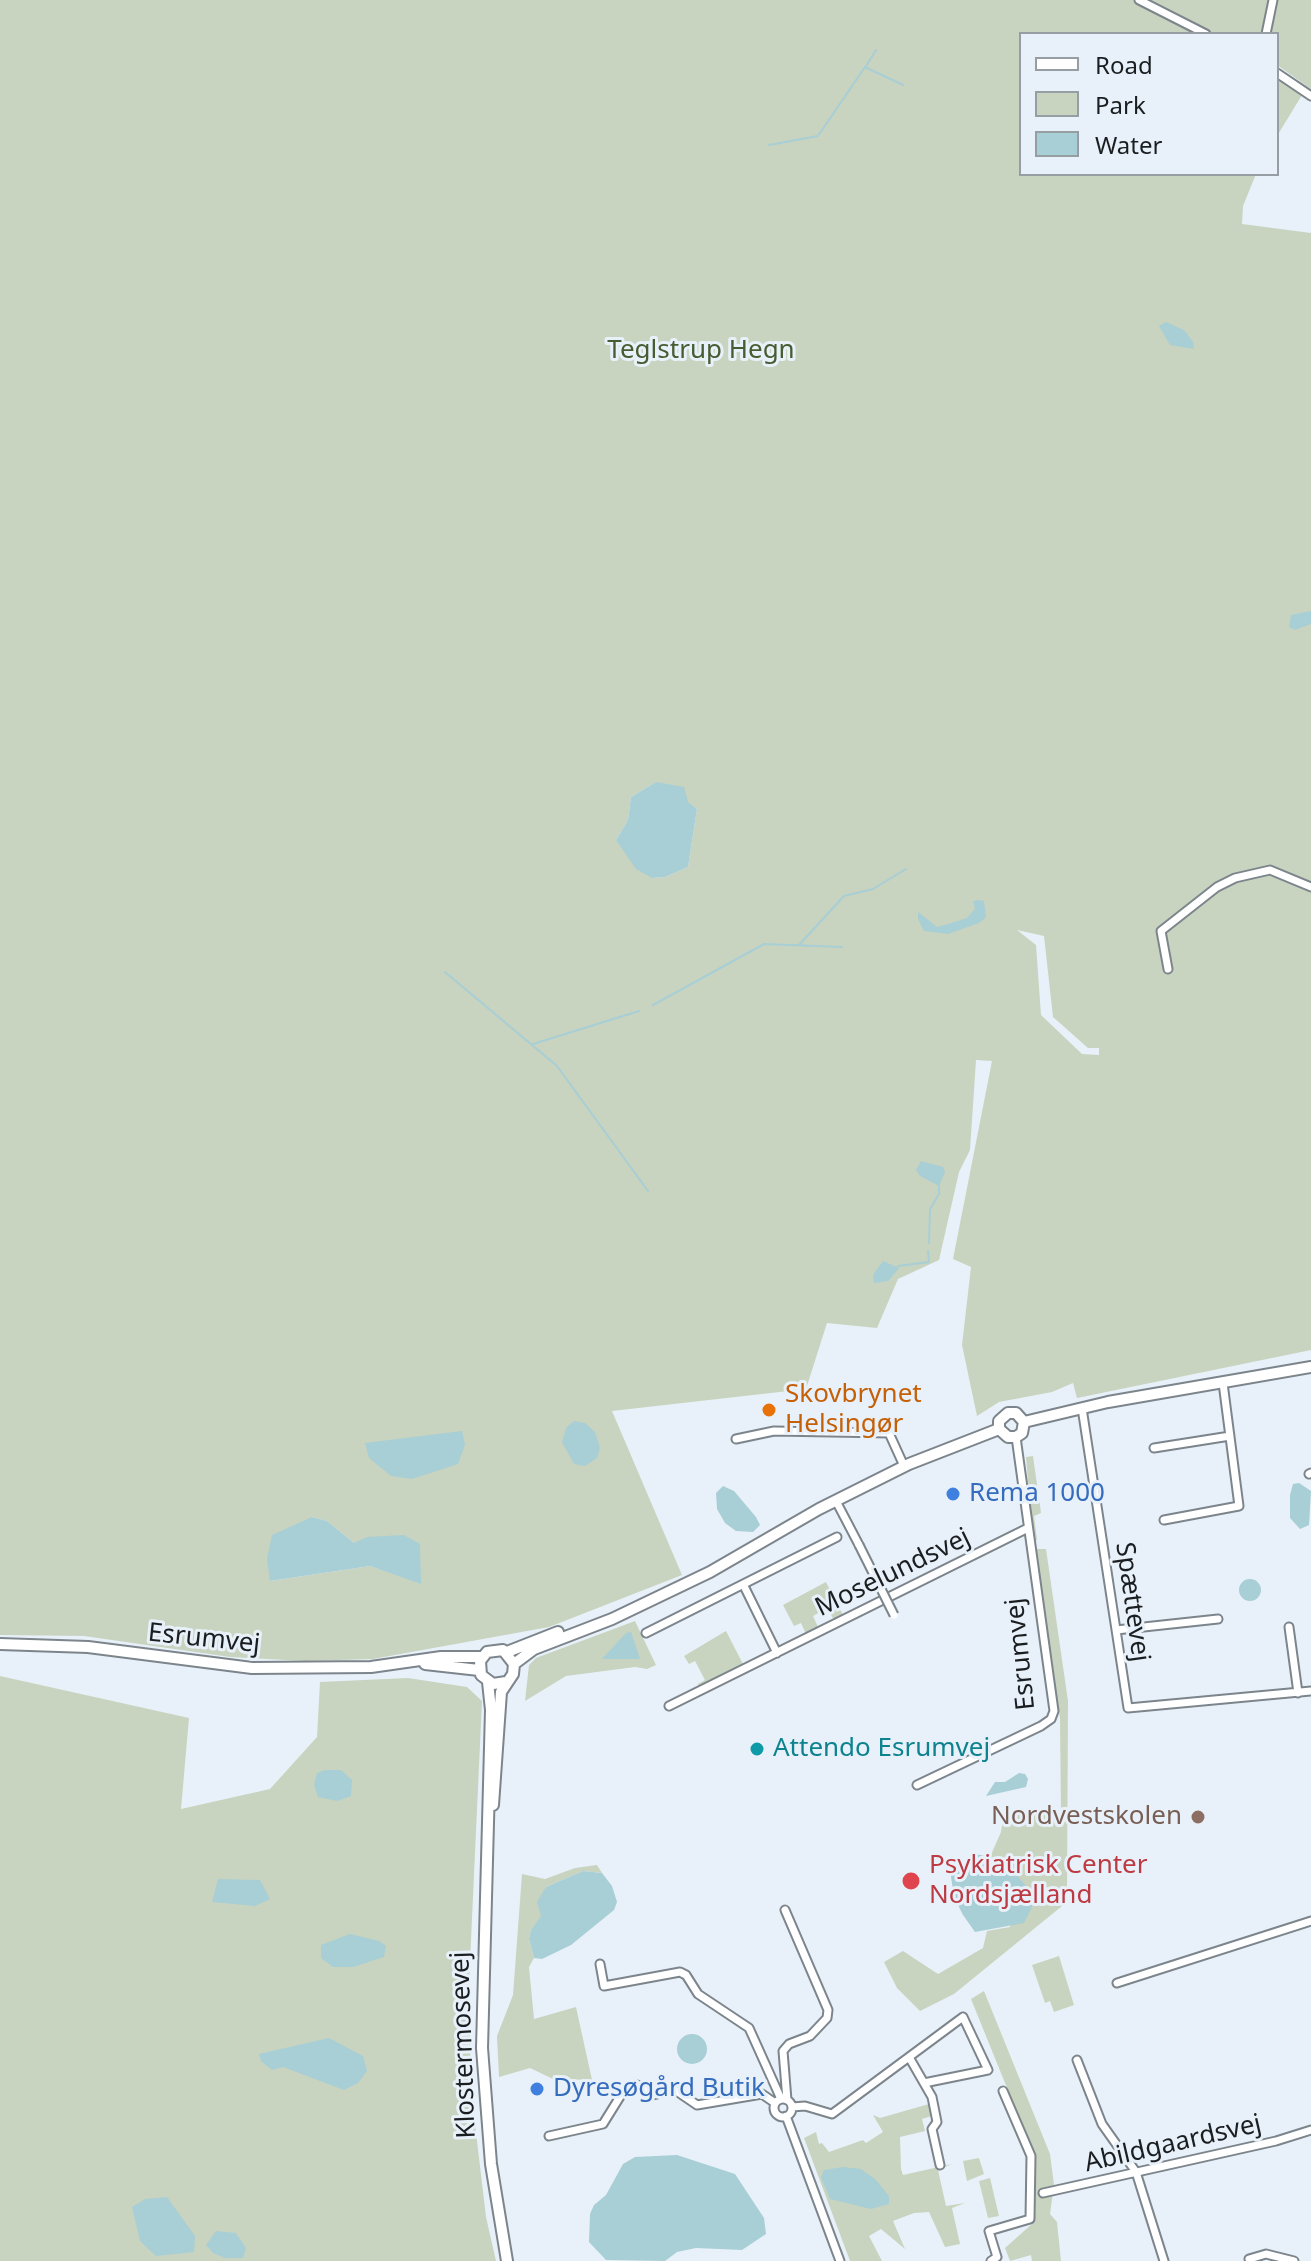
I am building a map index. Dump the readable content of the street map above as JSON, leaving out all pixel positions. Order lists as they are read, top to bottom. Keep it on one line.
{"streets":{"main road":["Esrumvej","Klostermosevej"],"street":["Moselundsvej","Spættevej","Abildgaardsvej"]},"crossings":[["Moselundsvej","Esrumvej"],["Esrumvej","Klostermosevej"]],"parks":["Teglstrup Hegn"],"places":["Skovbrynet Helsingør","Rema 1000","Attendo Esrumvej","Nordvestskolen","Psykiatrisk Center Nordsjælland","Dyresøgård Butik"],"legend":["Road","Park","Water"]}
